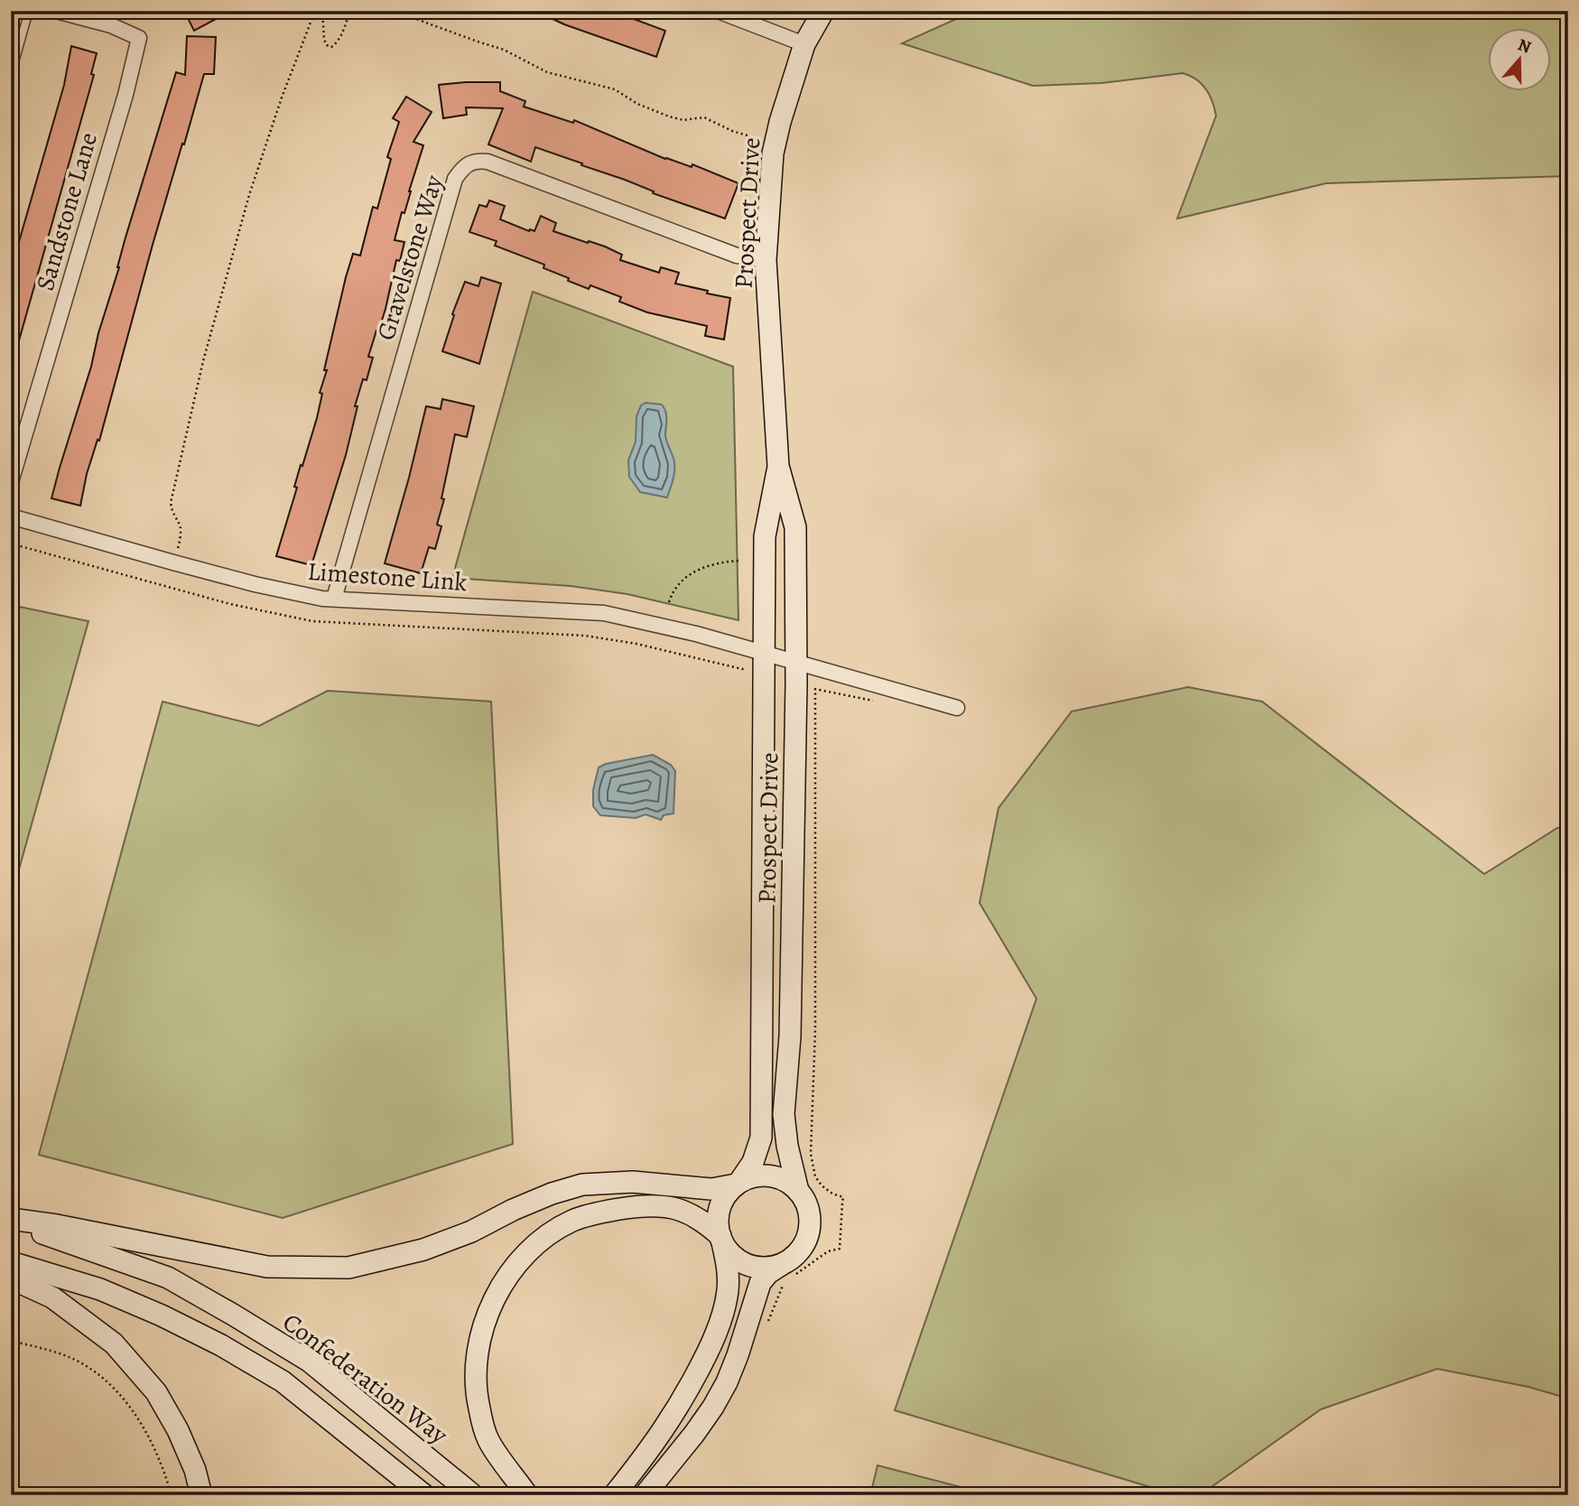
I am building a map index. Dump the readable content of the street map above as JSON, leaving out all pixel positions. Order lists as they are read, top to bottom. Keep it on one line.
{"streets":{"street":["Sandstone Lane","Prospect Drive","Gravelstone Way","Limestone Link","Confederation Way"]},"crossings":[["Prospect Drive","Gravelstone Way"],["Prospect Drive","Limestone Link"],["Gravelstone Way","Limestone Link"]],"north":"top"}
